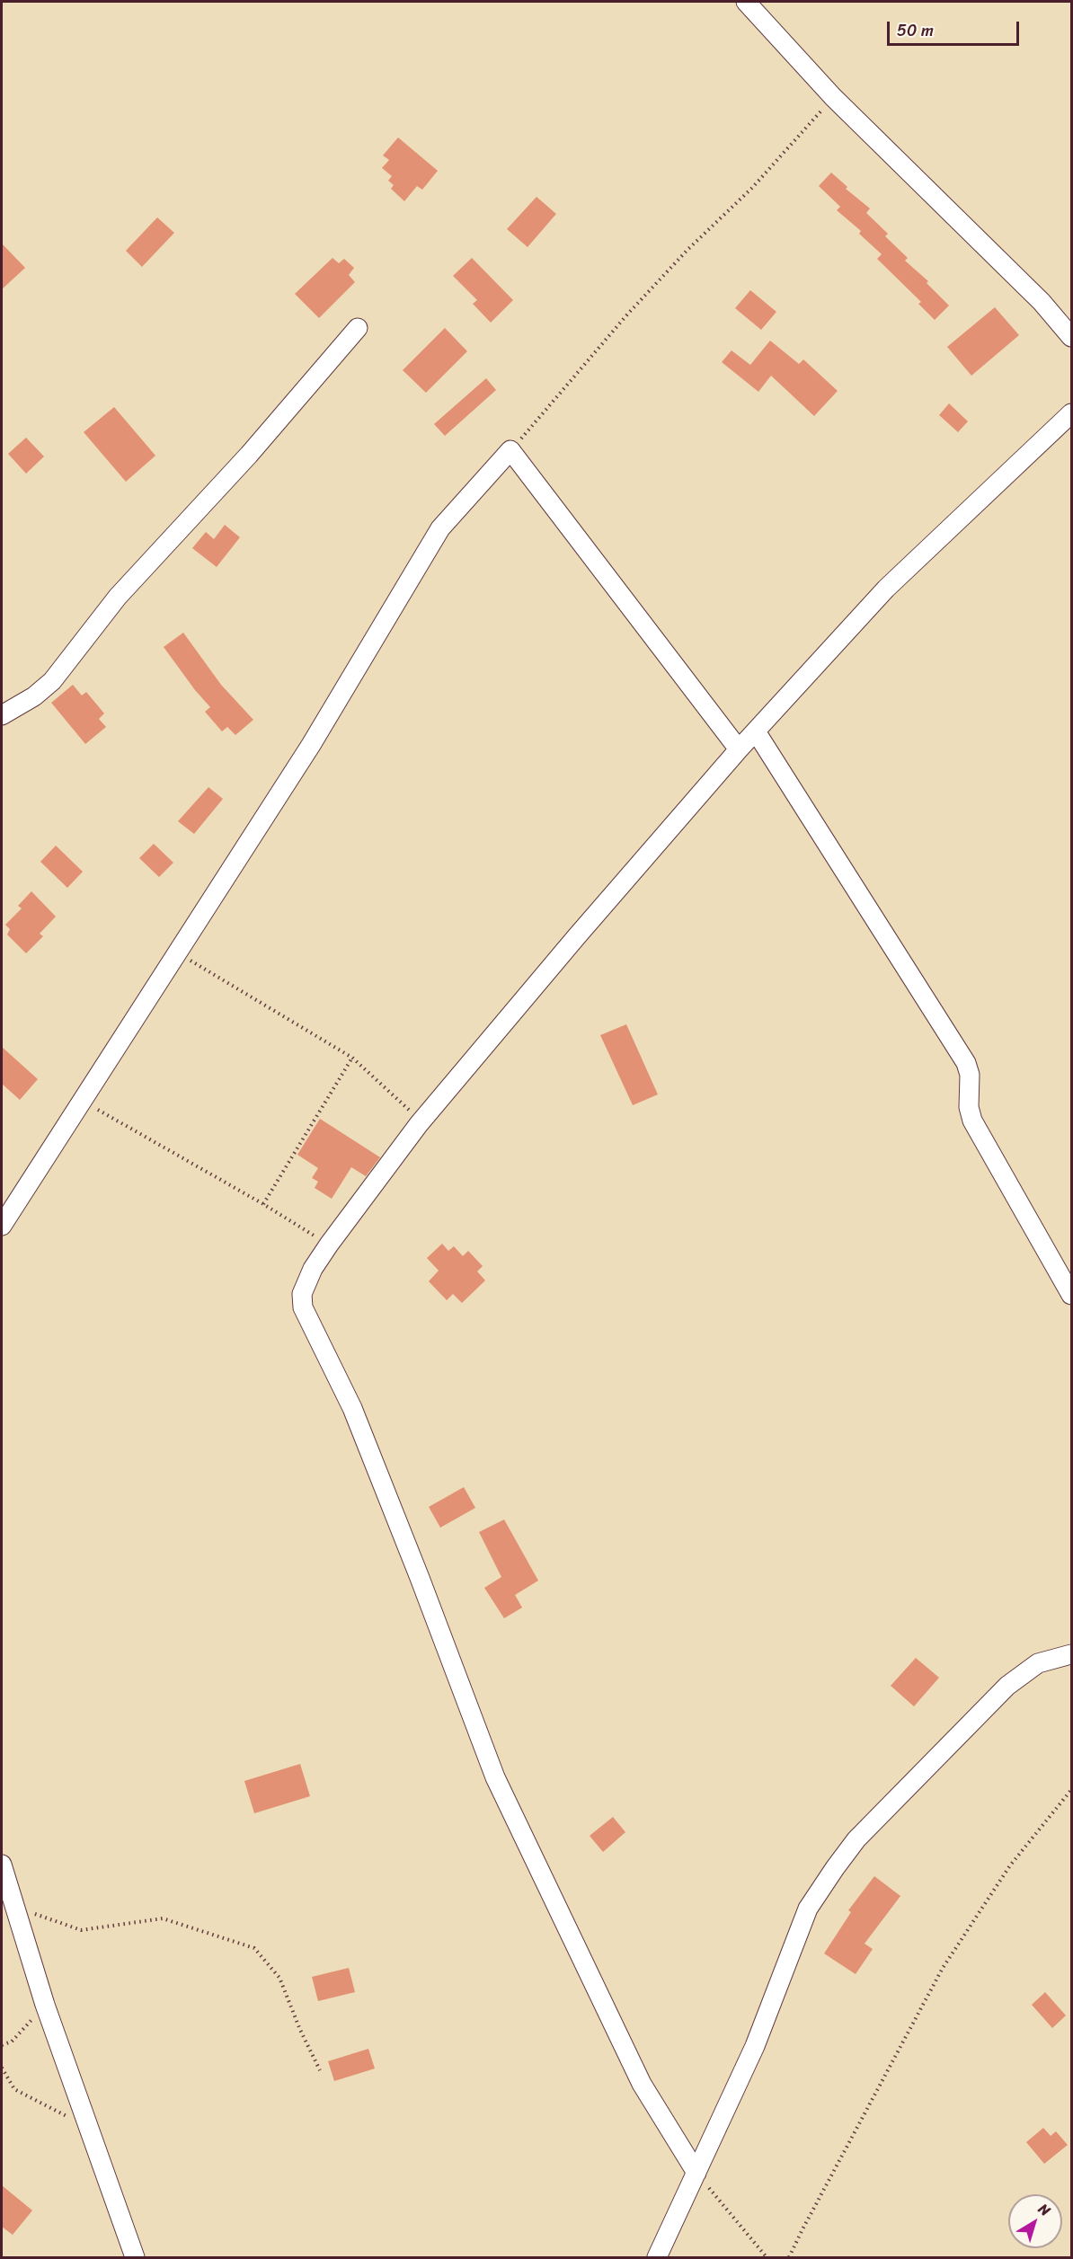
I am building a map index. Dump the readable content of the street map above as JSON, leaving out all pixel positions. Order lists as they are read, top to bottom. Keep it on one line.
{"scale_bar":"50 m","north":"top right"}
